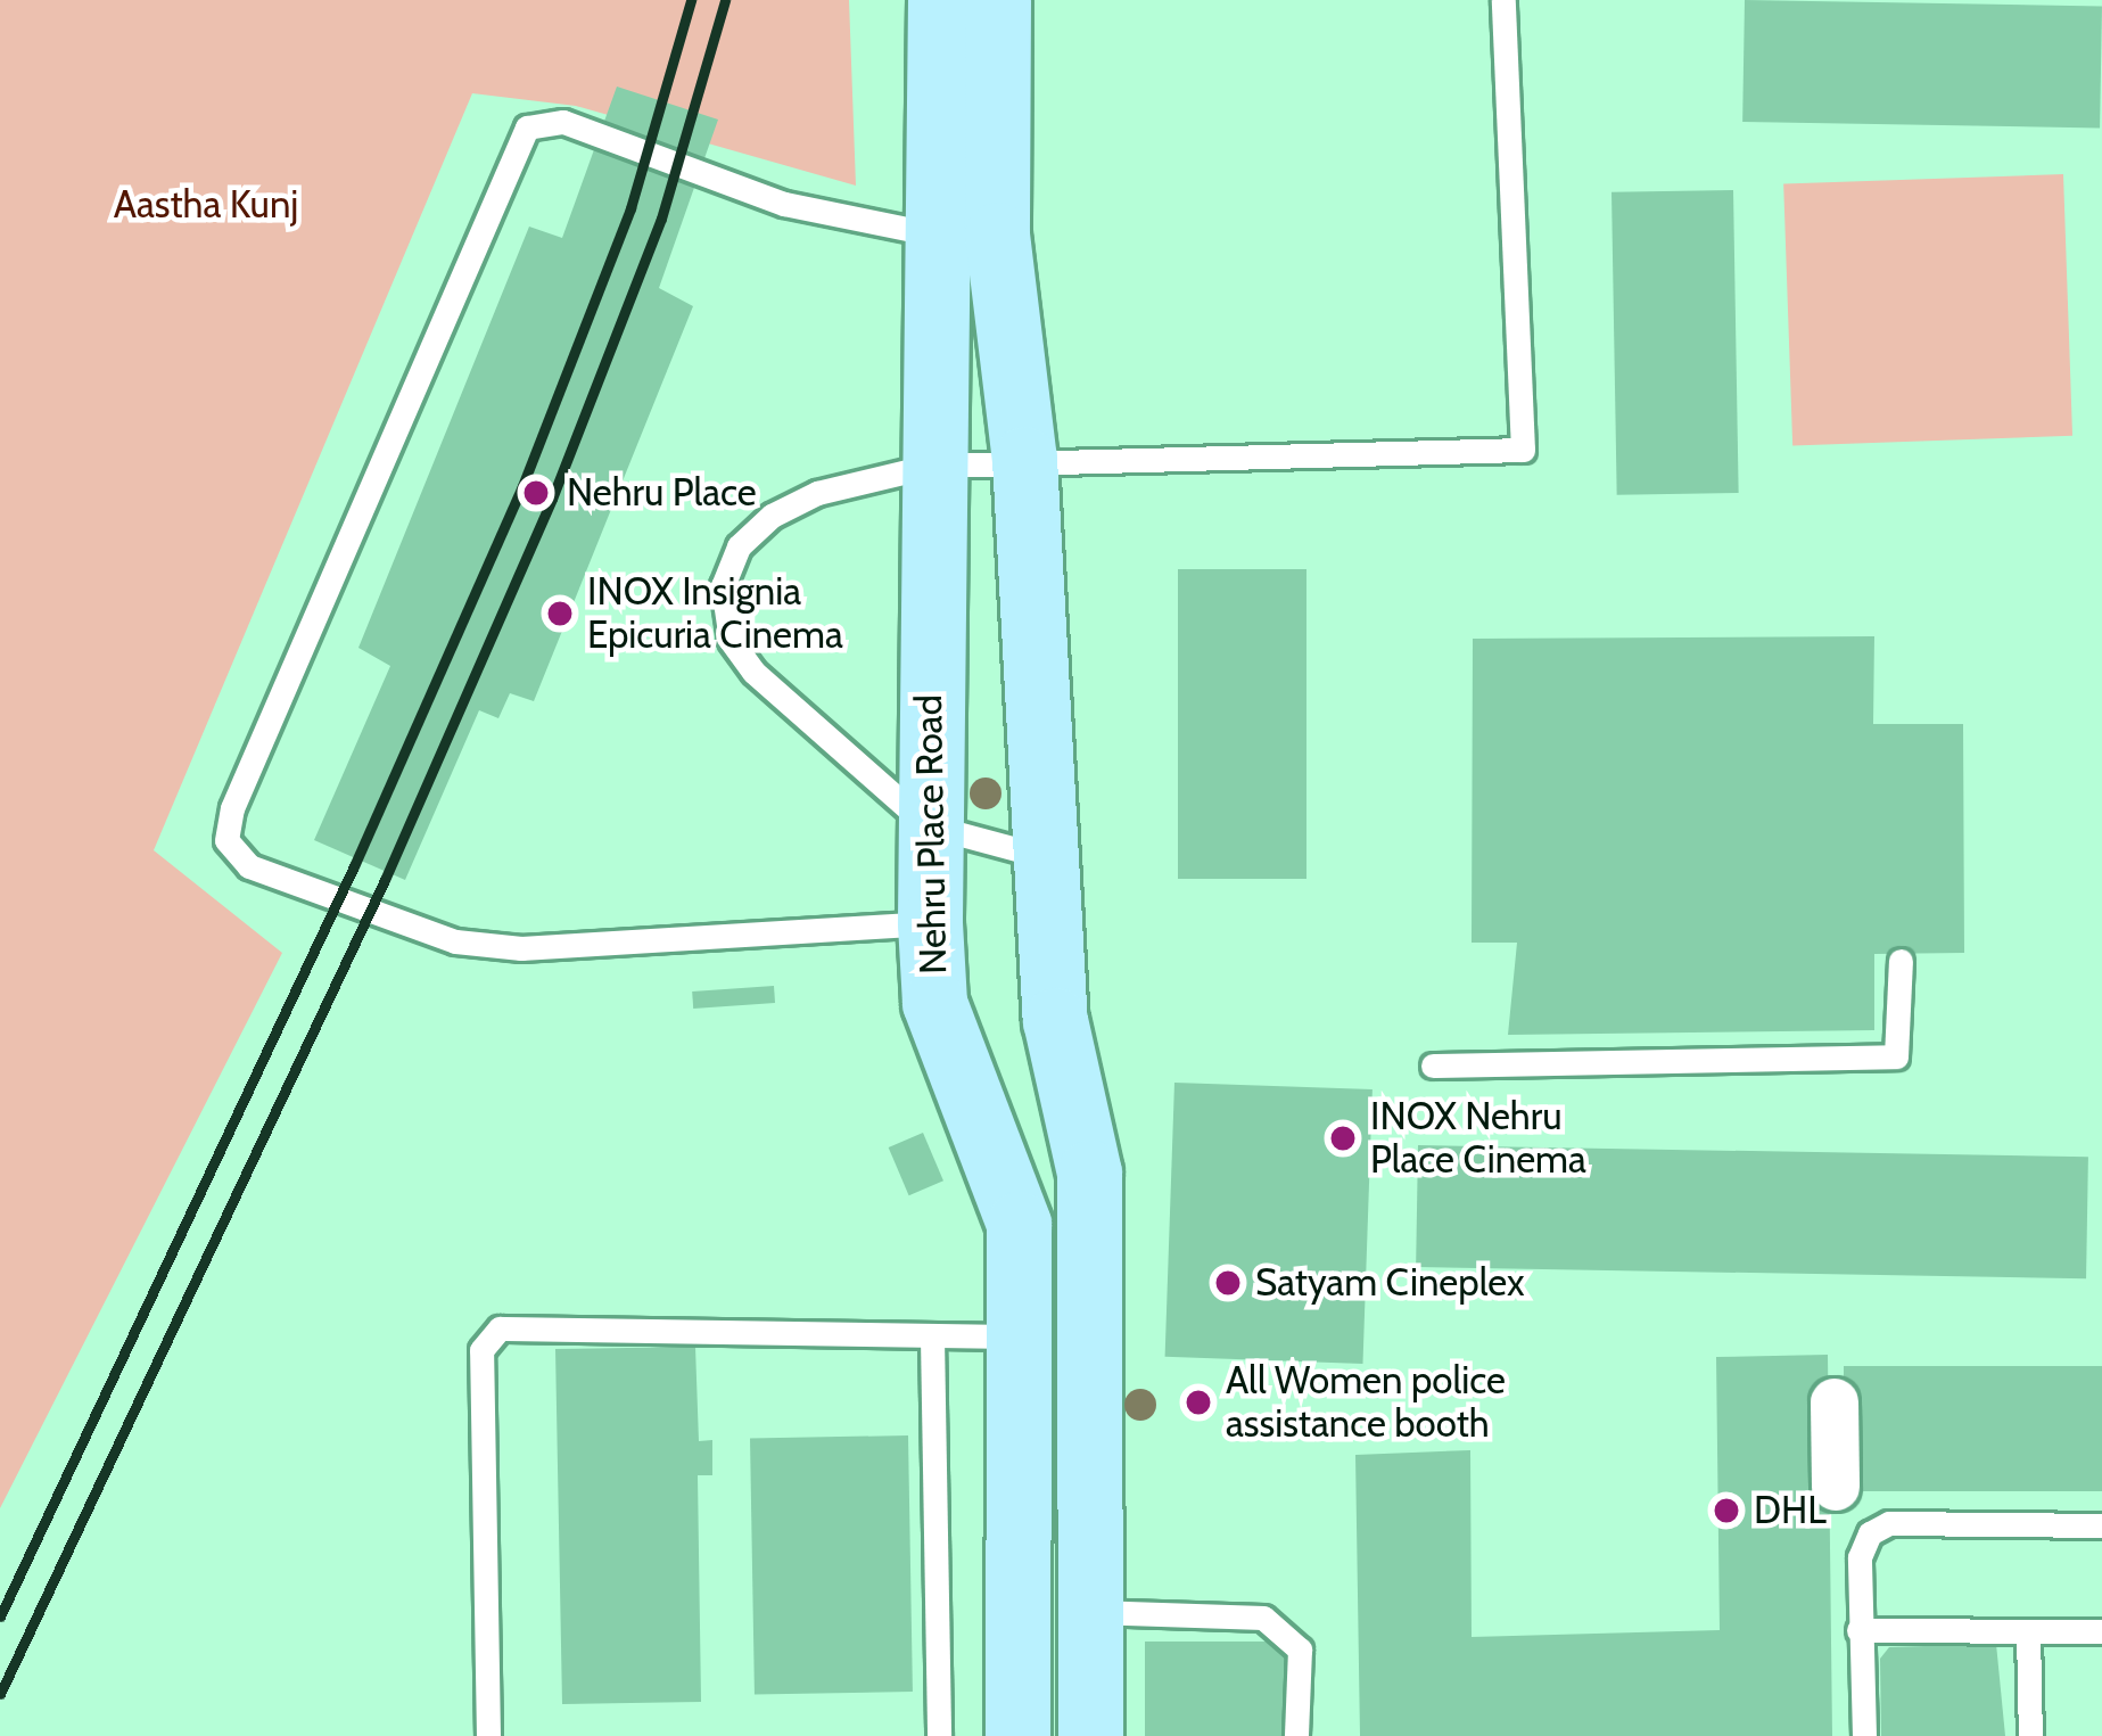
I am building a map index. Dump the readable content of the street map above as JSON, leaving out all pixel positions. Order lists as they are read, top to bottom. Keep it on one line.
{"streets":{"street":["Nehru Place Road"]},"parks":["Aastha Kunj"],"places":["Nehru Place","INOX Insignia Epicuria Cinema","INOX Nehru Place Cinema","Satyam Cineplex","All Women police assistance booth","DHL"]}
